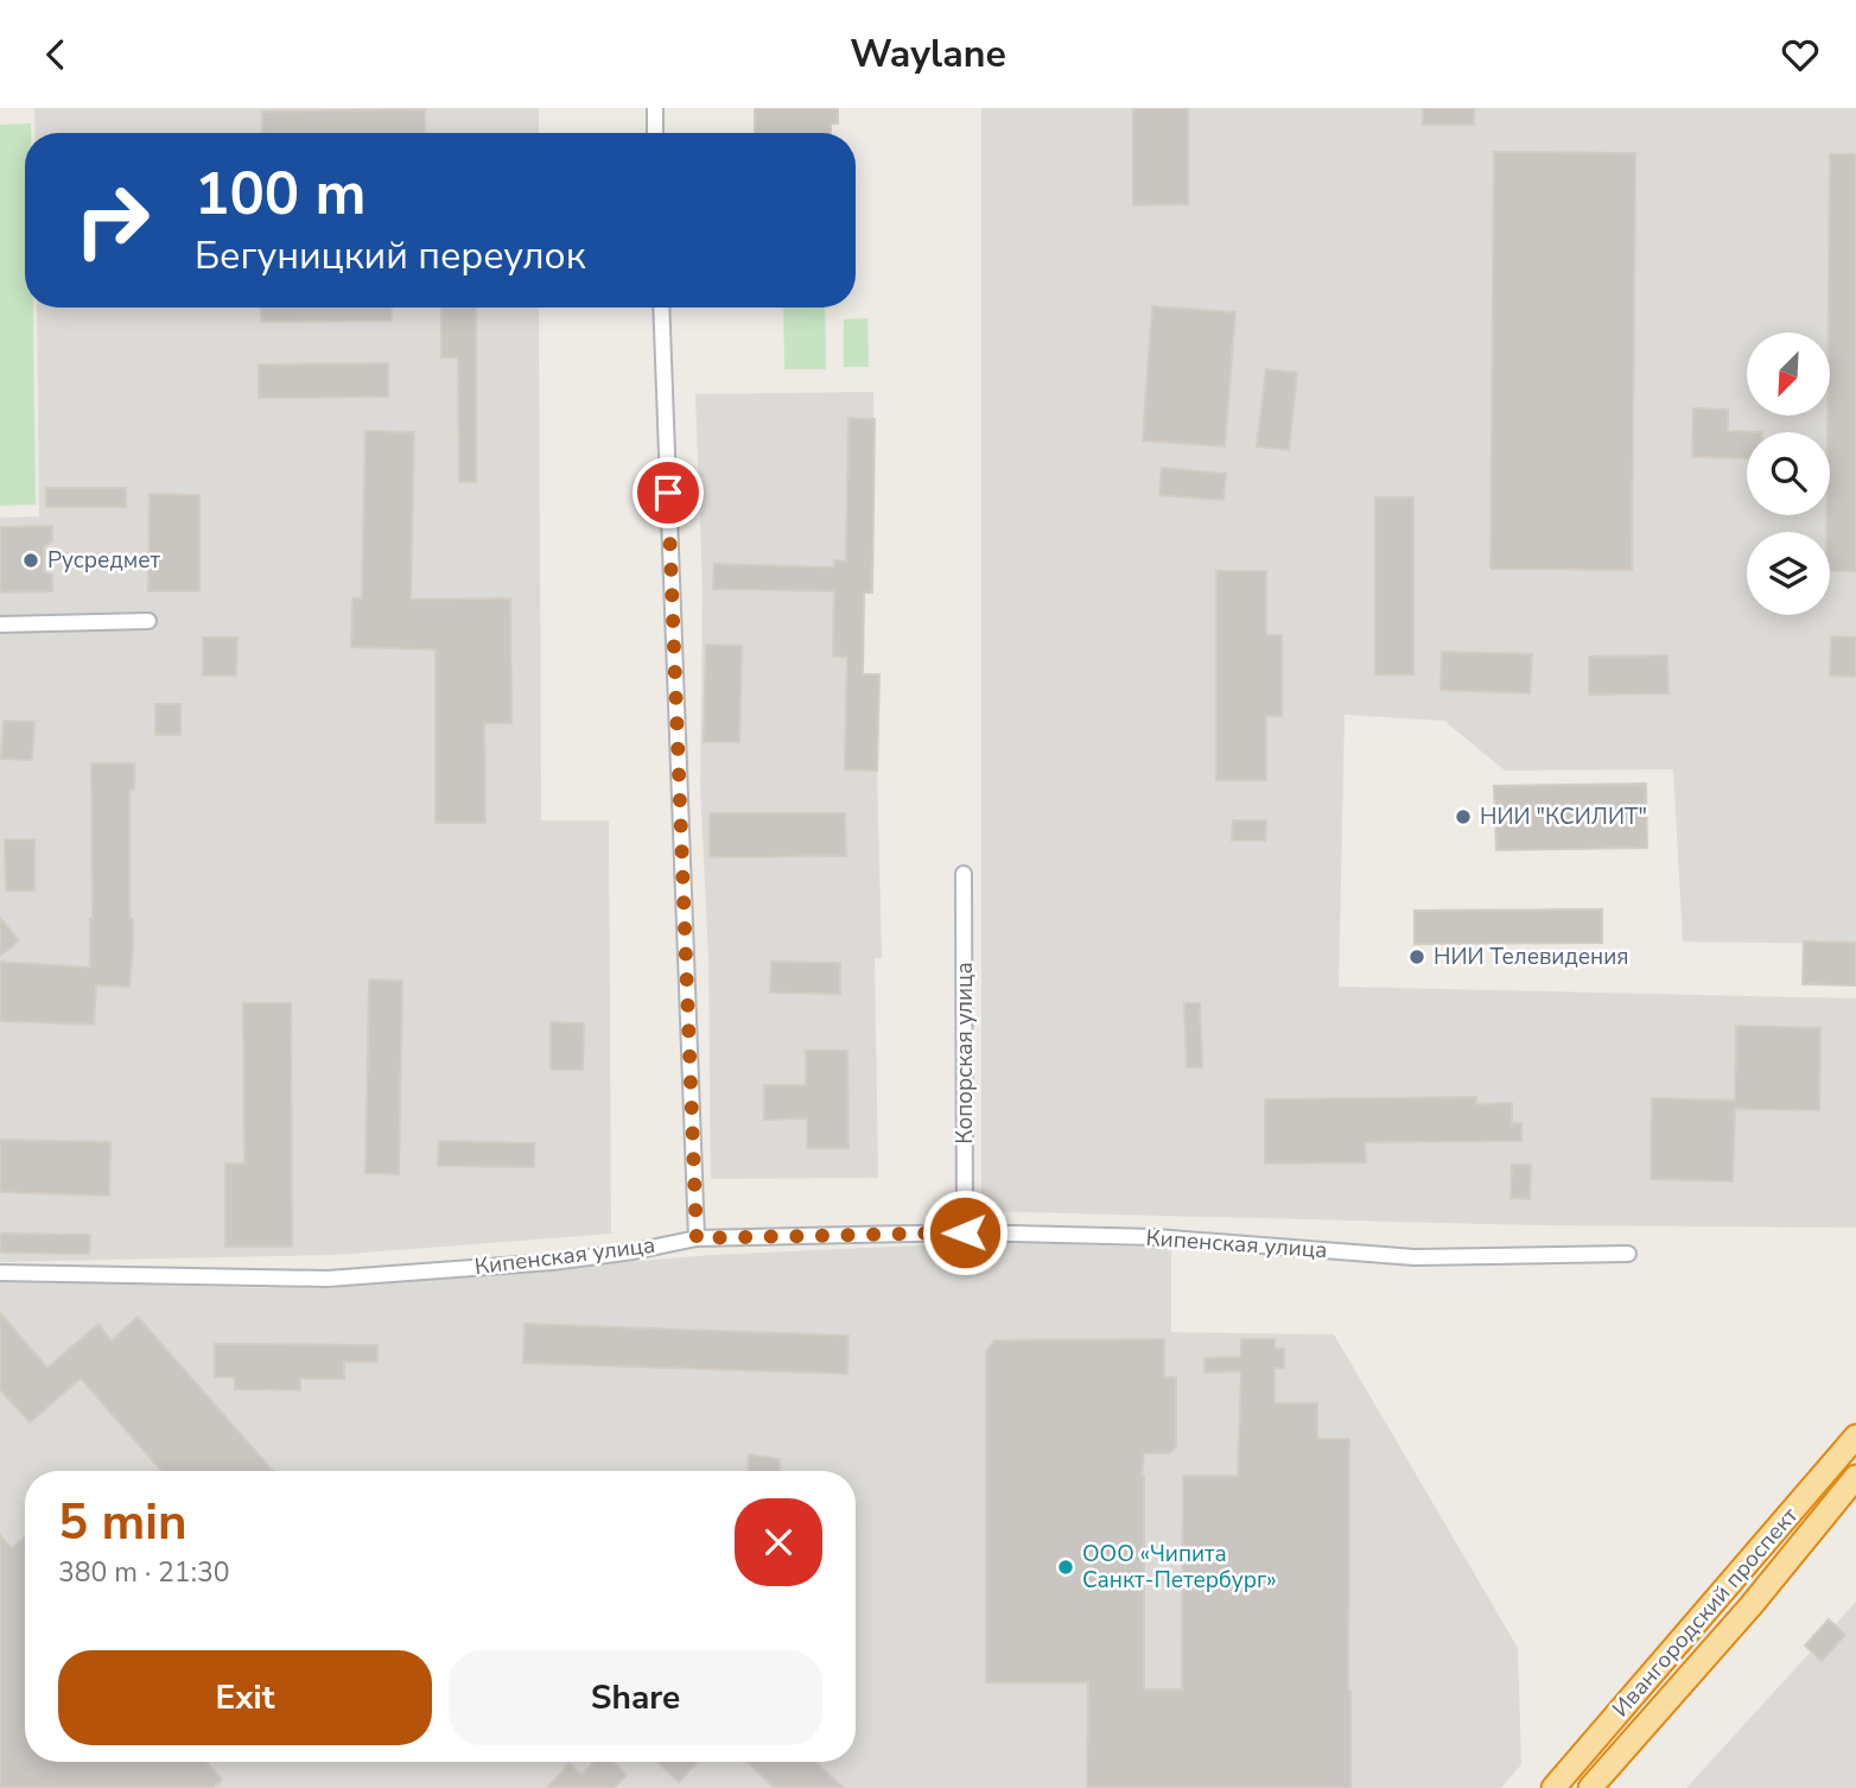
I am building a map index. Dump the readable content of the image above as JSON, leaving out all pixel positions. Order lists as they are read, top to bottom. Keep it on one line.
{"streets":{"highway":["Ивангородский проспект"],"street":["Копорская улица","Кипенская улица"]},"crossings":[["Копорская улица","Кипенская улица"]],"places":["Русредмет","НИИ \"КСИЛИТ\"","НИИ Телевидения","ООО «Чипита Санкт-Петербург»"],"north":"bottom left","page":{"header":"Waylane","turn":["100 m","Бегуницкий переулок"],"heading":["5 min","380 m · 21:30"],"buttons":["Exit","Share"]}}
